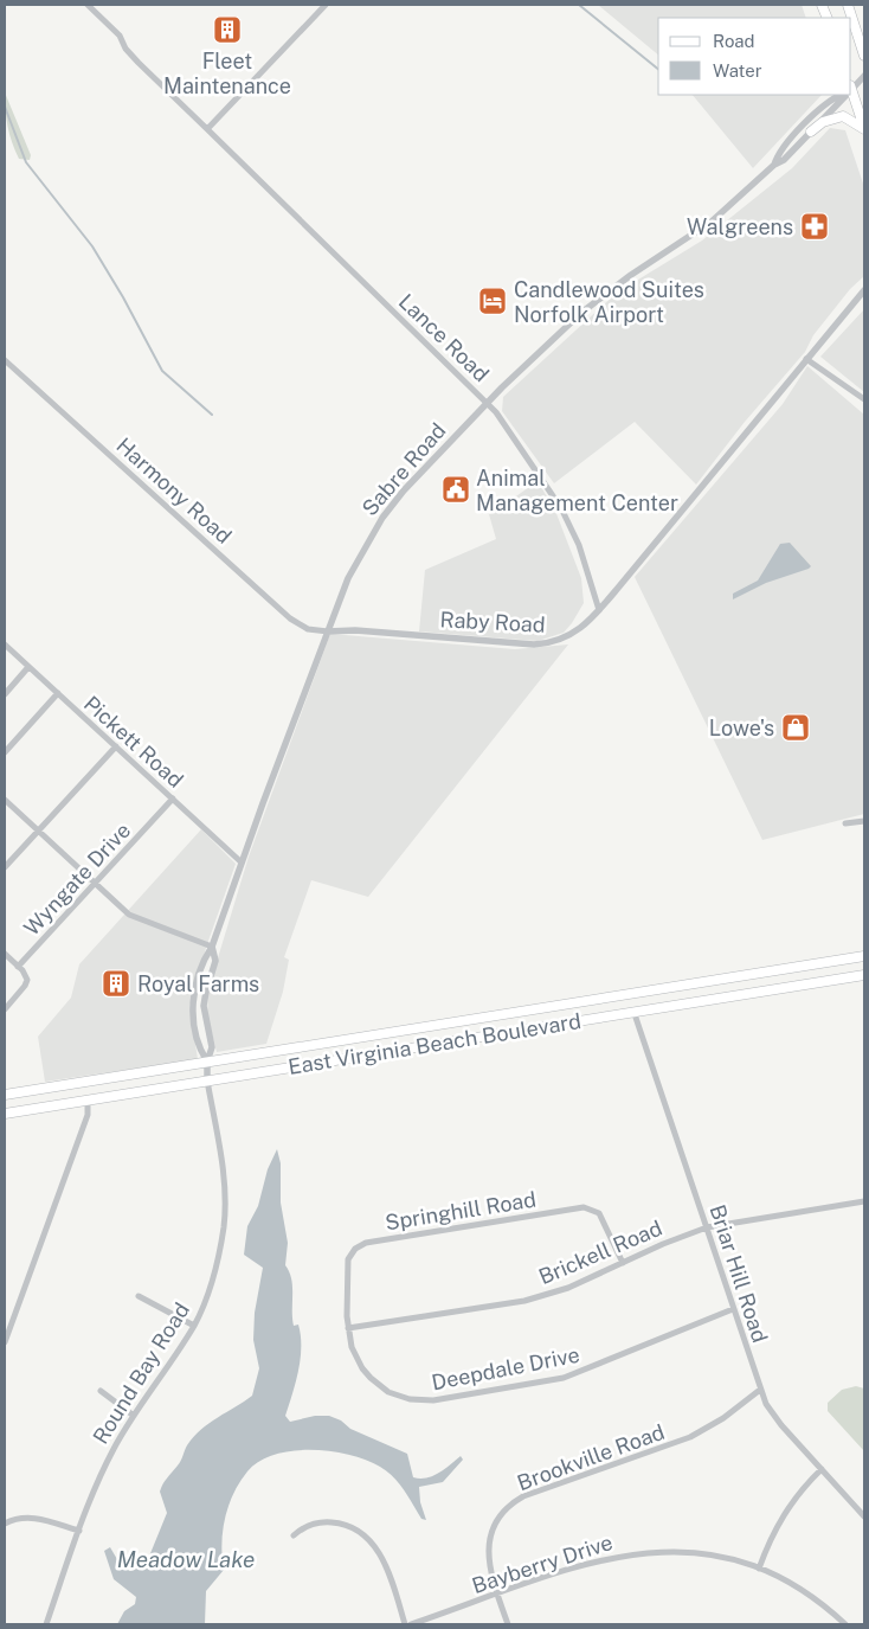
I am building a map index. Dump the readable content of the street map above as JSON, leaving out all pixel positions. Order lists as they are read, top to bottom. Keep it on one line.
{"streets":{"main road":["East Virginia Beach Boulevard"],"street":["Lance Road","Sabre Road","Harmony Road","Raby Road","Pickett Road","Wyngate Drive","Springhill Road","Brickell Road","Briar Hill Road","Deepdale Drive","Round Bay Road","Brookville Road","Bayberry Drive"]},"crossings":[["Lance Road","Sabre Road"],["Lance Road","Raby Road"],["Sabre Road","Harmony Road"],["Sabre Road","Raby Road"],["Harmony Road","Raby Road"],["Pickett Road","Wyngate Drive"],["East Virginia Beach Boulevard","Briar Hill Road"],["East Virginia Beach Boulevard","Round Bay Road"],["Springhill Road","Brickell Road"],["Springhill Road","Deepdale Drive"],["Brickell Road","Briar Hill Road"],["Brickell Road","Deepdale Drive"],["Briar Hill Road","Deepdale Drive"],["Briar Hill Road","Brookville Road"],["Brookville Road","Bayberry Drive"]],"water":["Meadow Lake"],"places":{"building":["Fleet Maintenance","Royal Farms"],"pharmacy":["Walgreens"],"hotel":["Candlewood Suites Norfolk Airport"],"public building":["Animal Management Center"],"shop":["Lowe's"]},"legend":["Road","Water"]}
